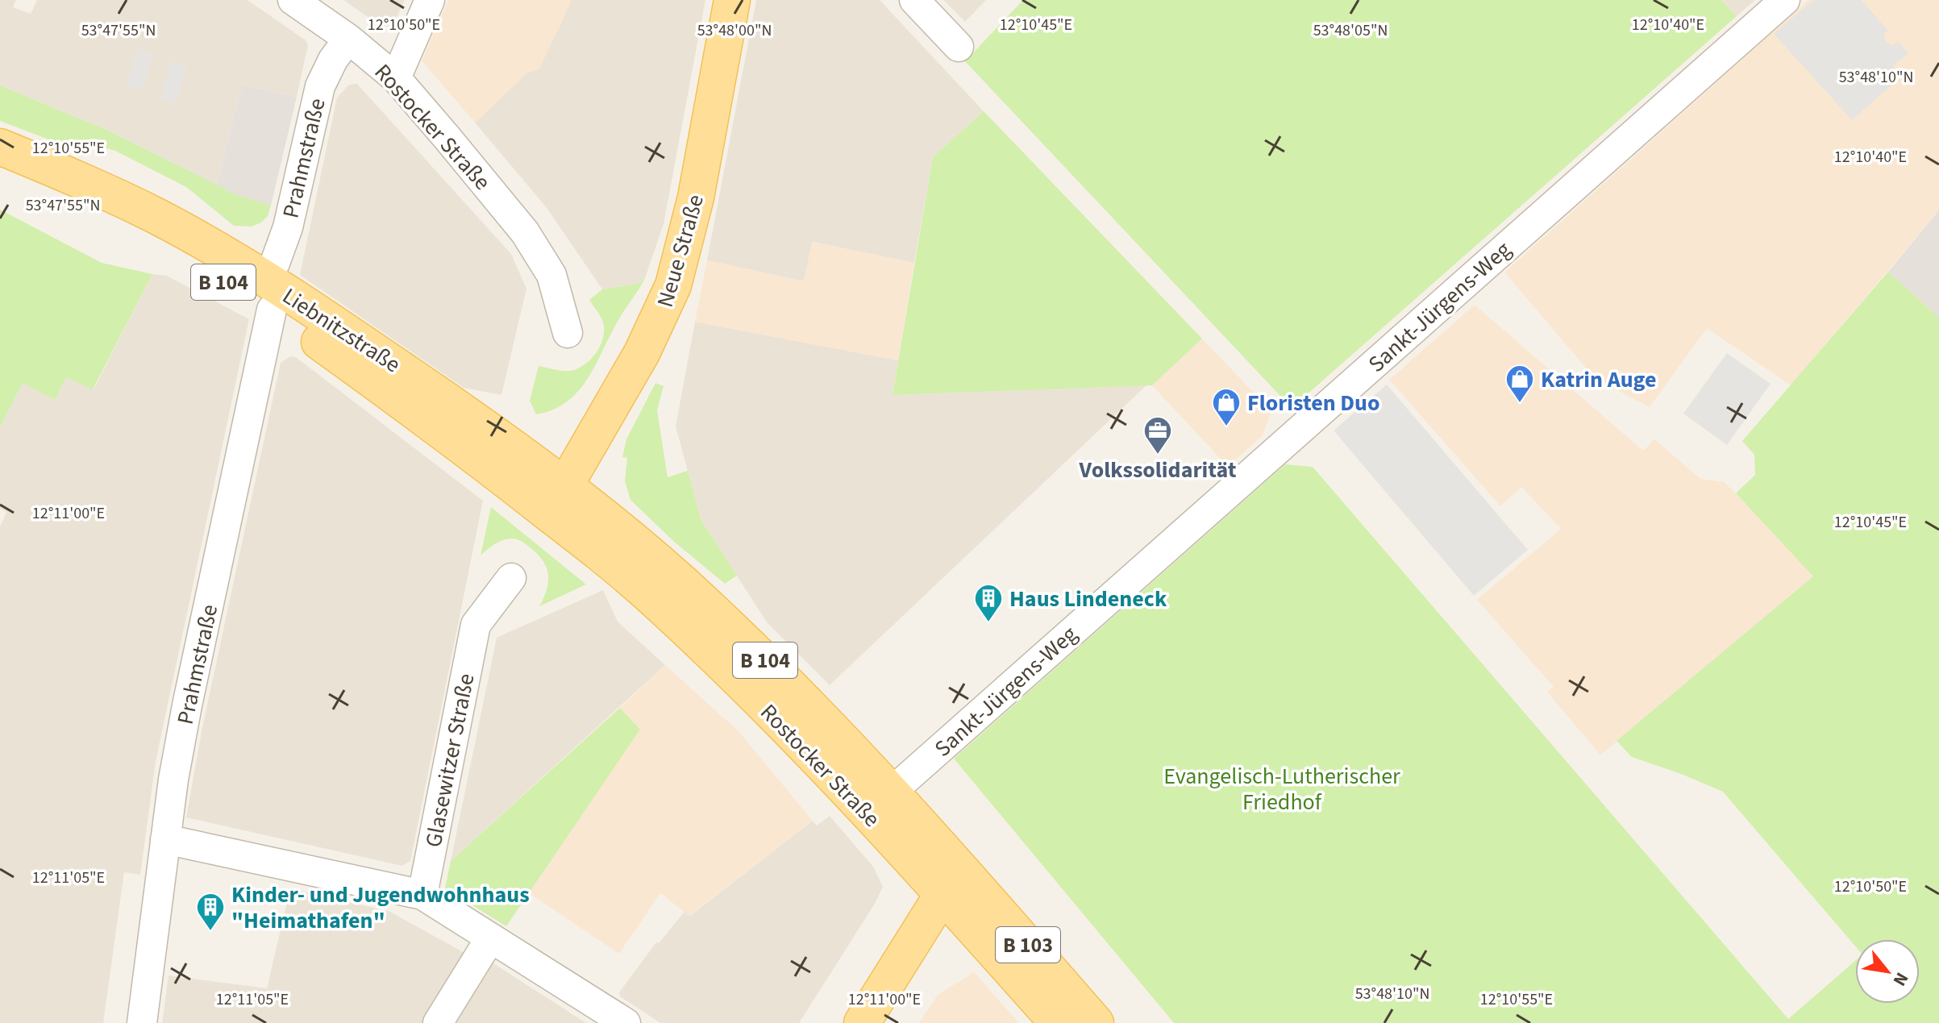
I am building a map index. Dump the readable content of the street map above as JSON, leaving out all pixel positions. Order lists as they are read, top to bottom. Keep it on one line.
{"streets":{"main road":["Rostocker Straße","Neue Straße","B 104","Liebnitzstraße","B 103"],"street":["Prahmstraße","Sankt-Jürgens-Weg","Glasewitzer Straße"]},"crossings":[["Rostocker Straße","Prahmstraße"],["Rostocker Straße","Neue Straße"],["Rostocker Straße","B 104"],["Rostocker Straße","Sankt-Jürgens-Weg"],["Rostocker Straße","Liebnitzstraße"],["Rostocker Straße","B 103"],["Prahmstraße","Liebnitzstraße"],["Neue Straße","Liebnitzstraße"],["B 104","Sankt-Jürgens-Weg"],["B 104","B 103"]],"parks":["Evangelisch-Lutherischer Friedhof"],"places":{"shop":["Katrin Auge","Floristen Duo"],"office":["Volkssolidarität"],"building":["Haus Lindeneck","Kinder- und Jugendwohnhaus \"Heimathafen\""]},"north":"bottom right","coordinates":["12°10'50\"E","12°10'45\"E","12°10'40\"E","53°47'55\"N","53°48'00\"N","53°48'05\"N","53°48'10\"N","12°10'55\"E","12°11'00\"E","12°11'05\"E"]}
